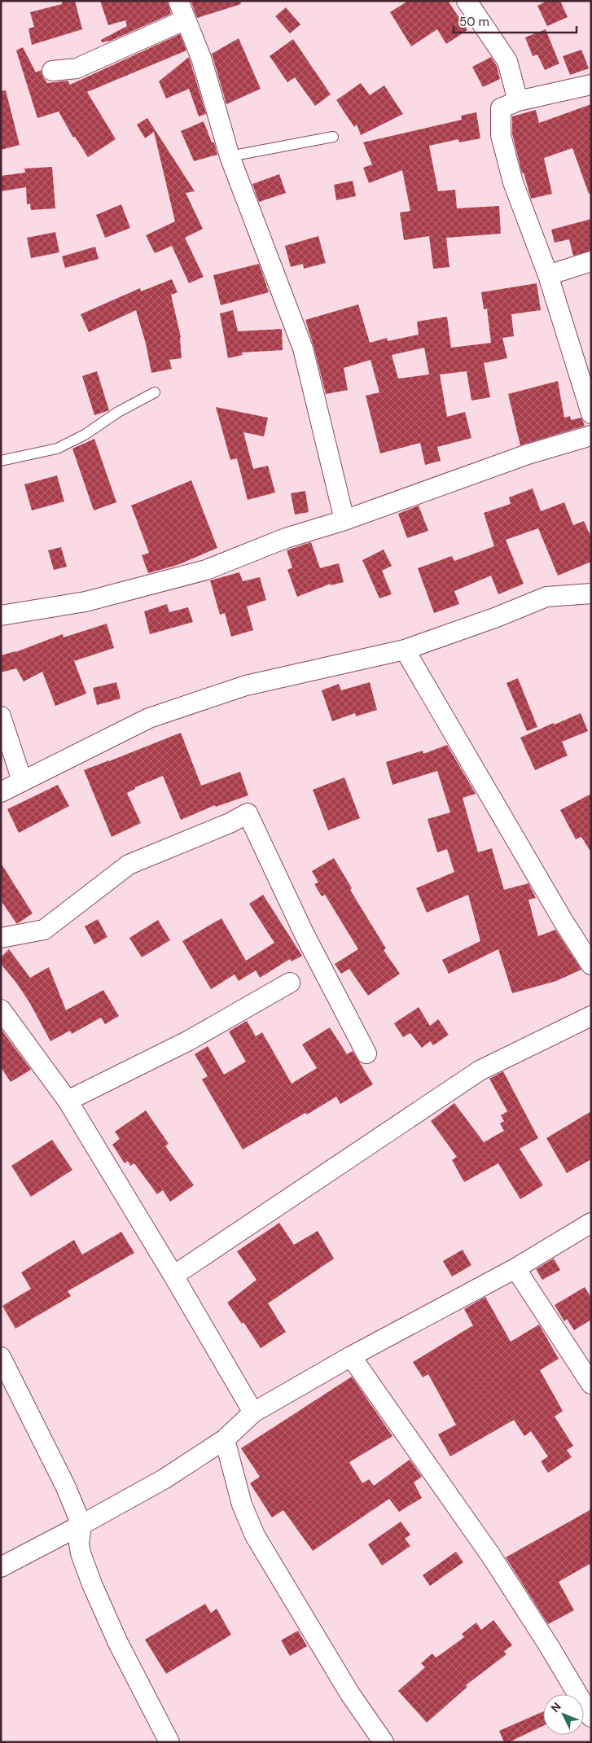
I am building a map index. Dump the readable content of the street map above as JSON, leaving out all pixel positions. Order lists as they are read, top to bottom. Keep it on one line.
{"scale_bar":"50 m","north":"top left"}
